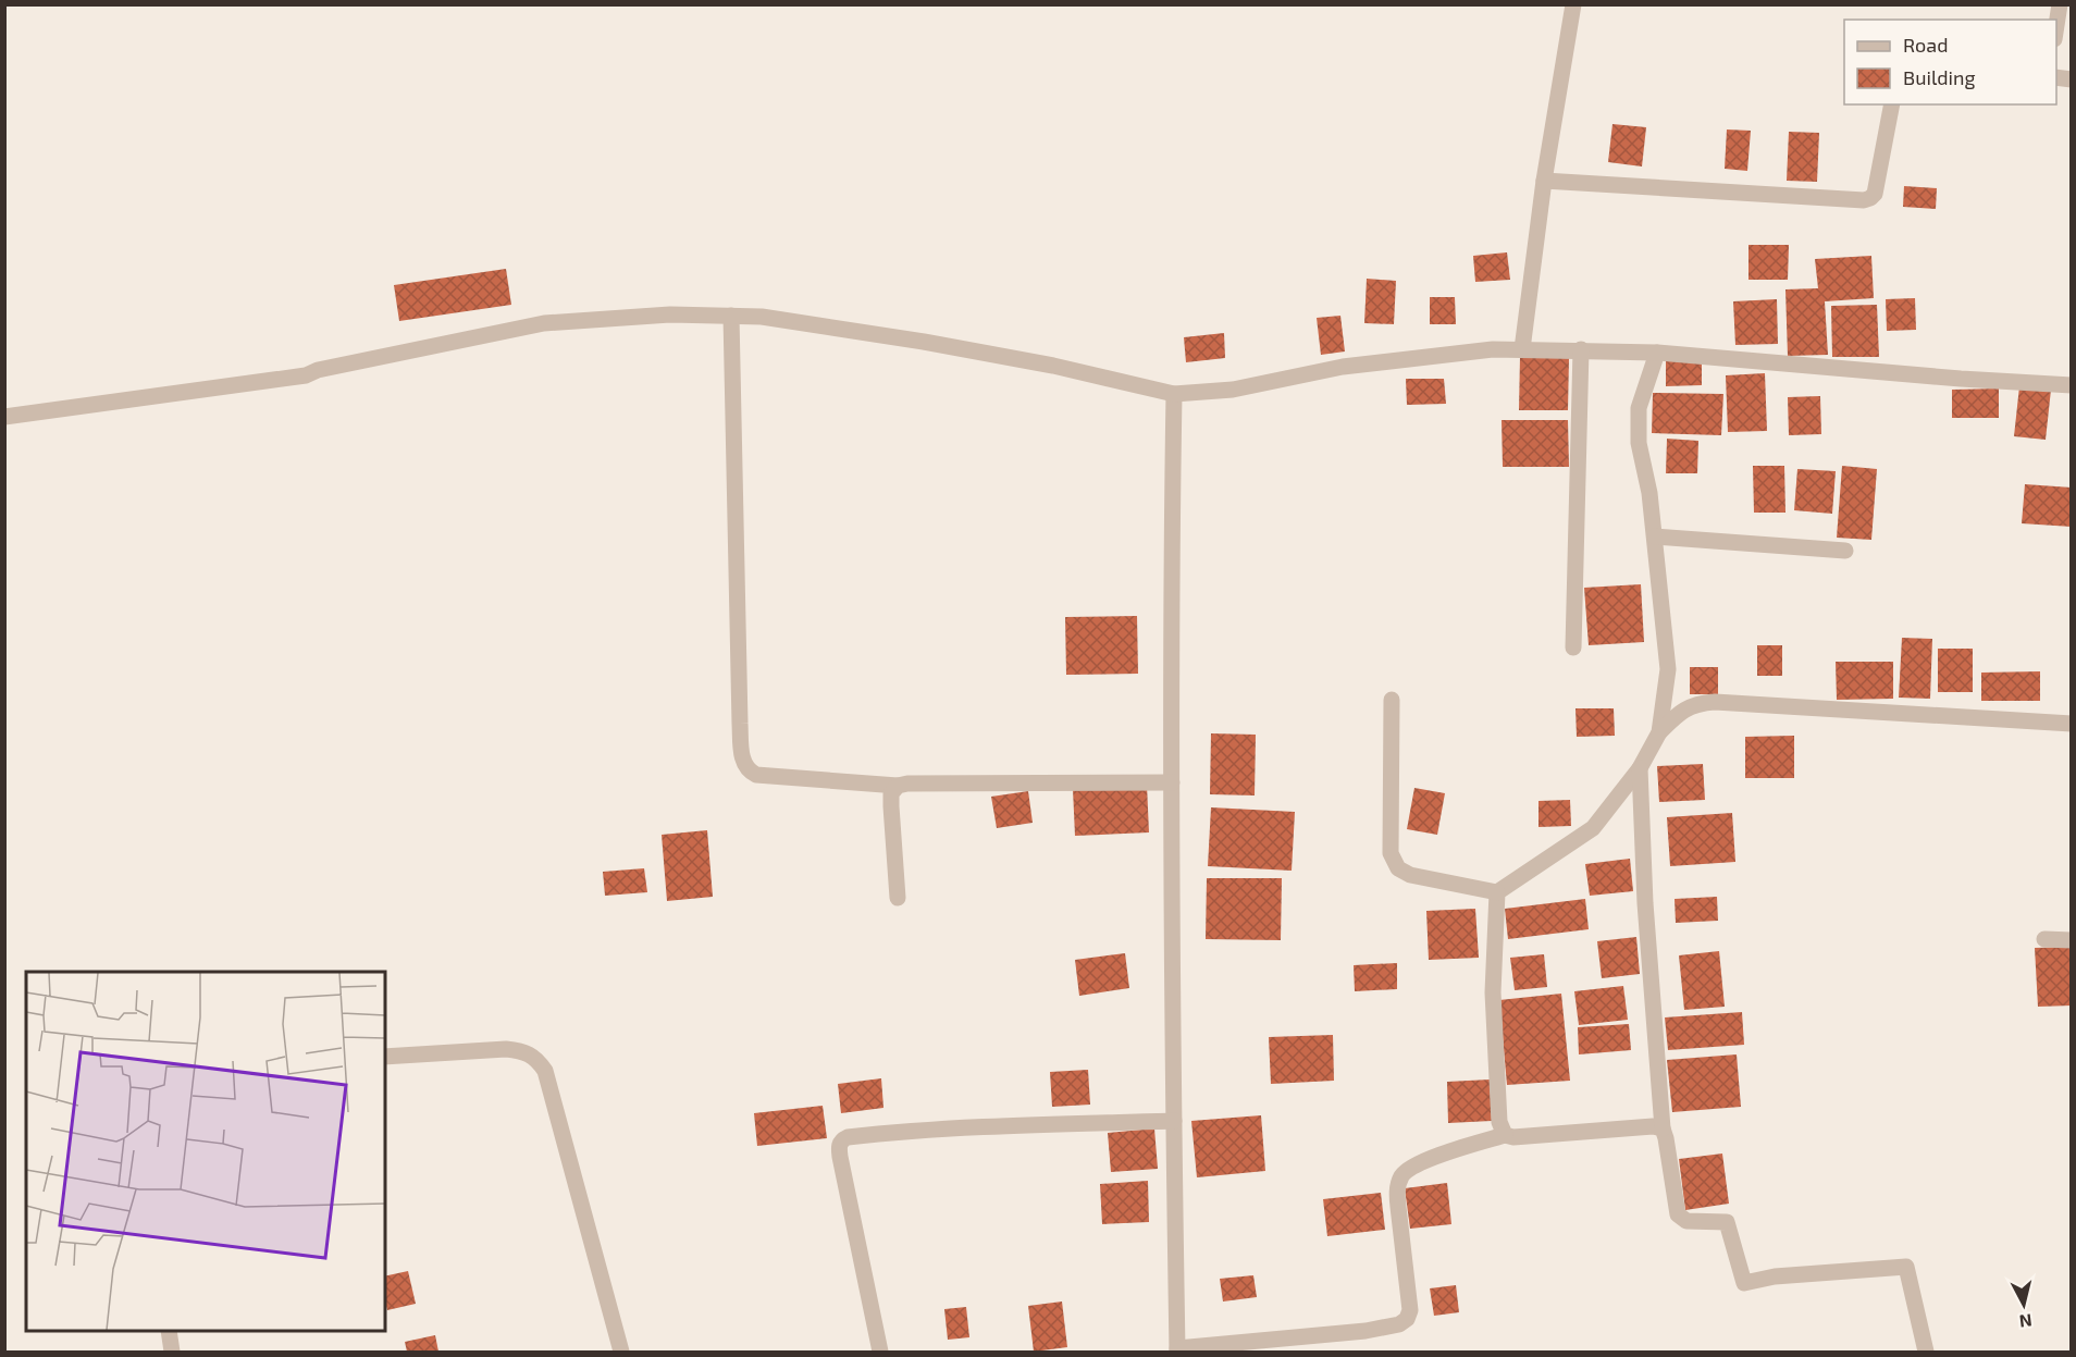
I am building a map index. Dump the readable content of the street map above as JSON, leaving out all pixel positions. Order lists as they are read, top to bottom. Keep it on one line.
{"legend":["Road","Building"],"north":"bottom"}
